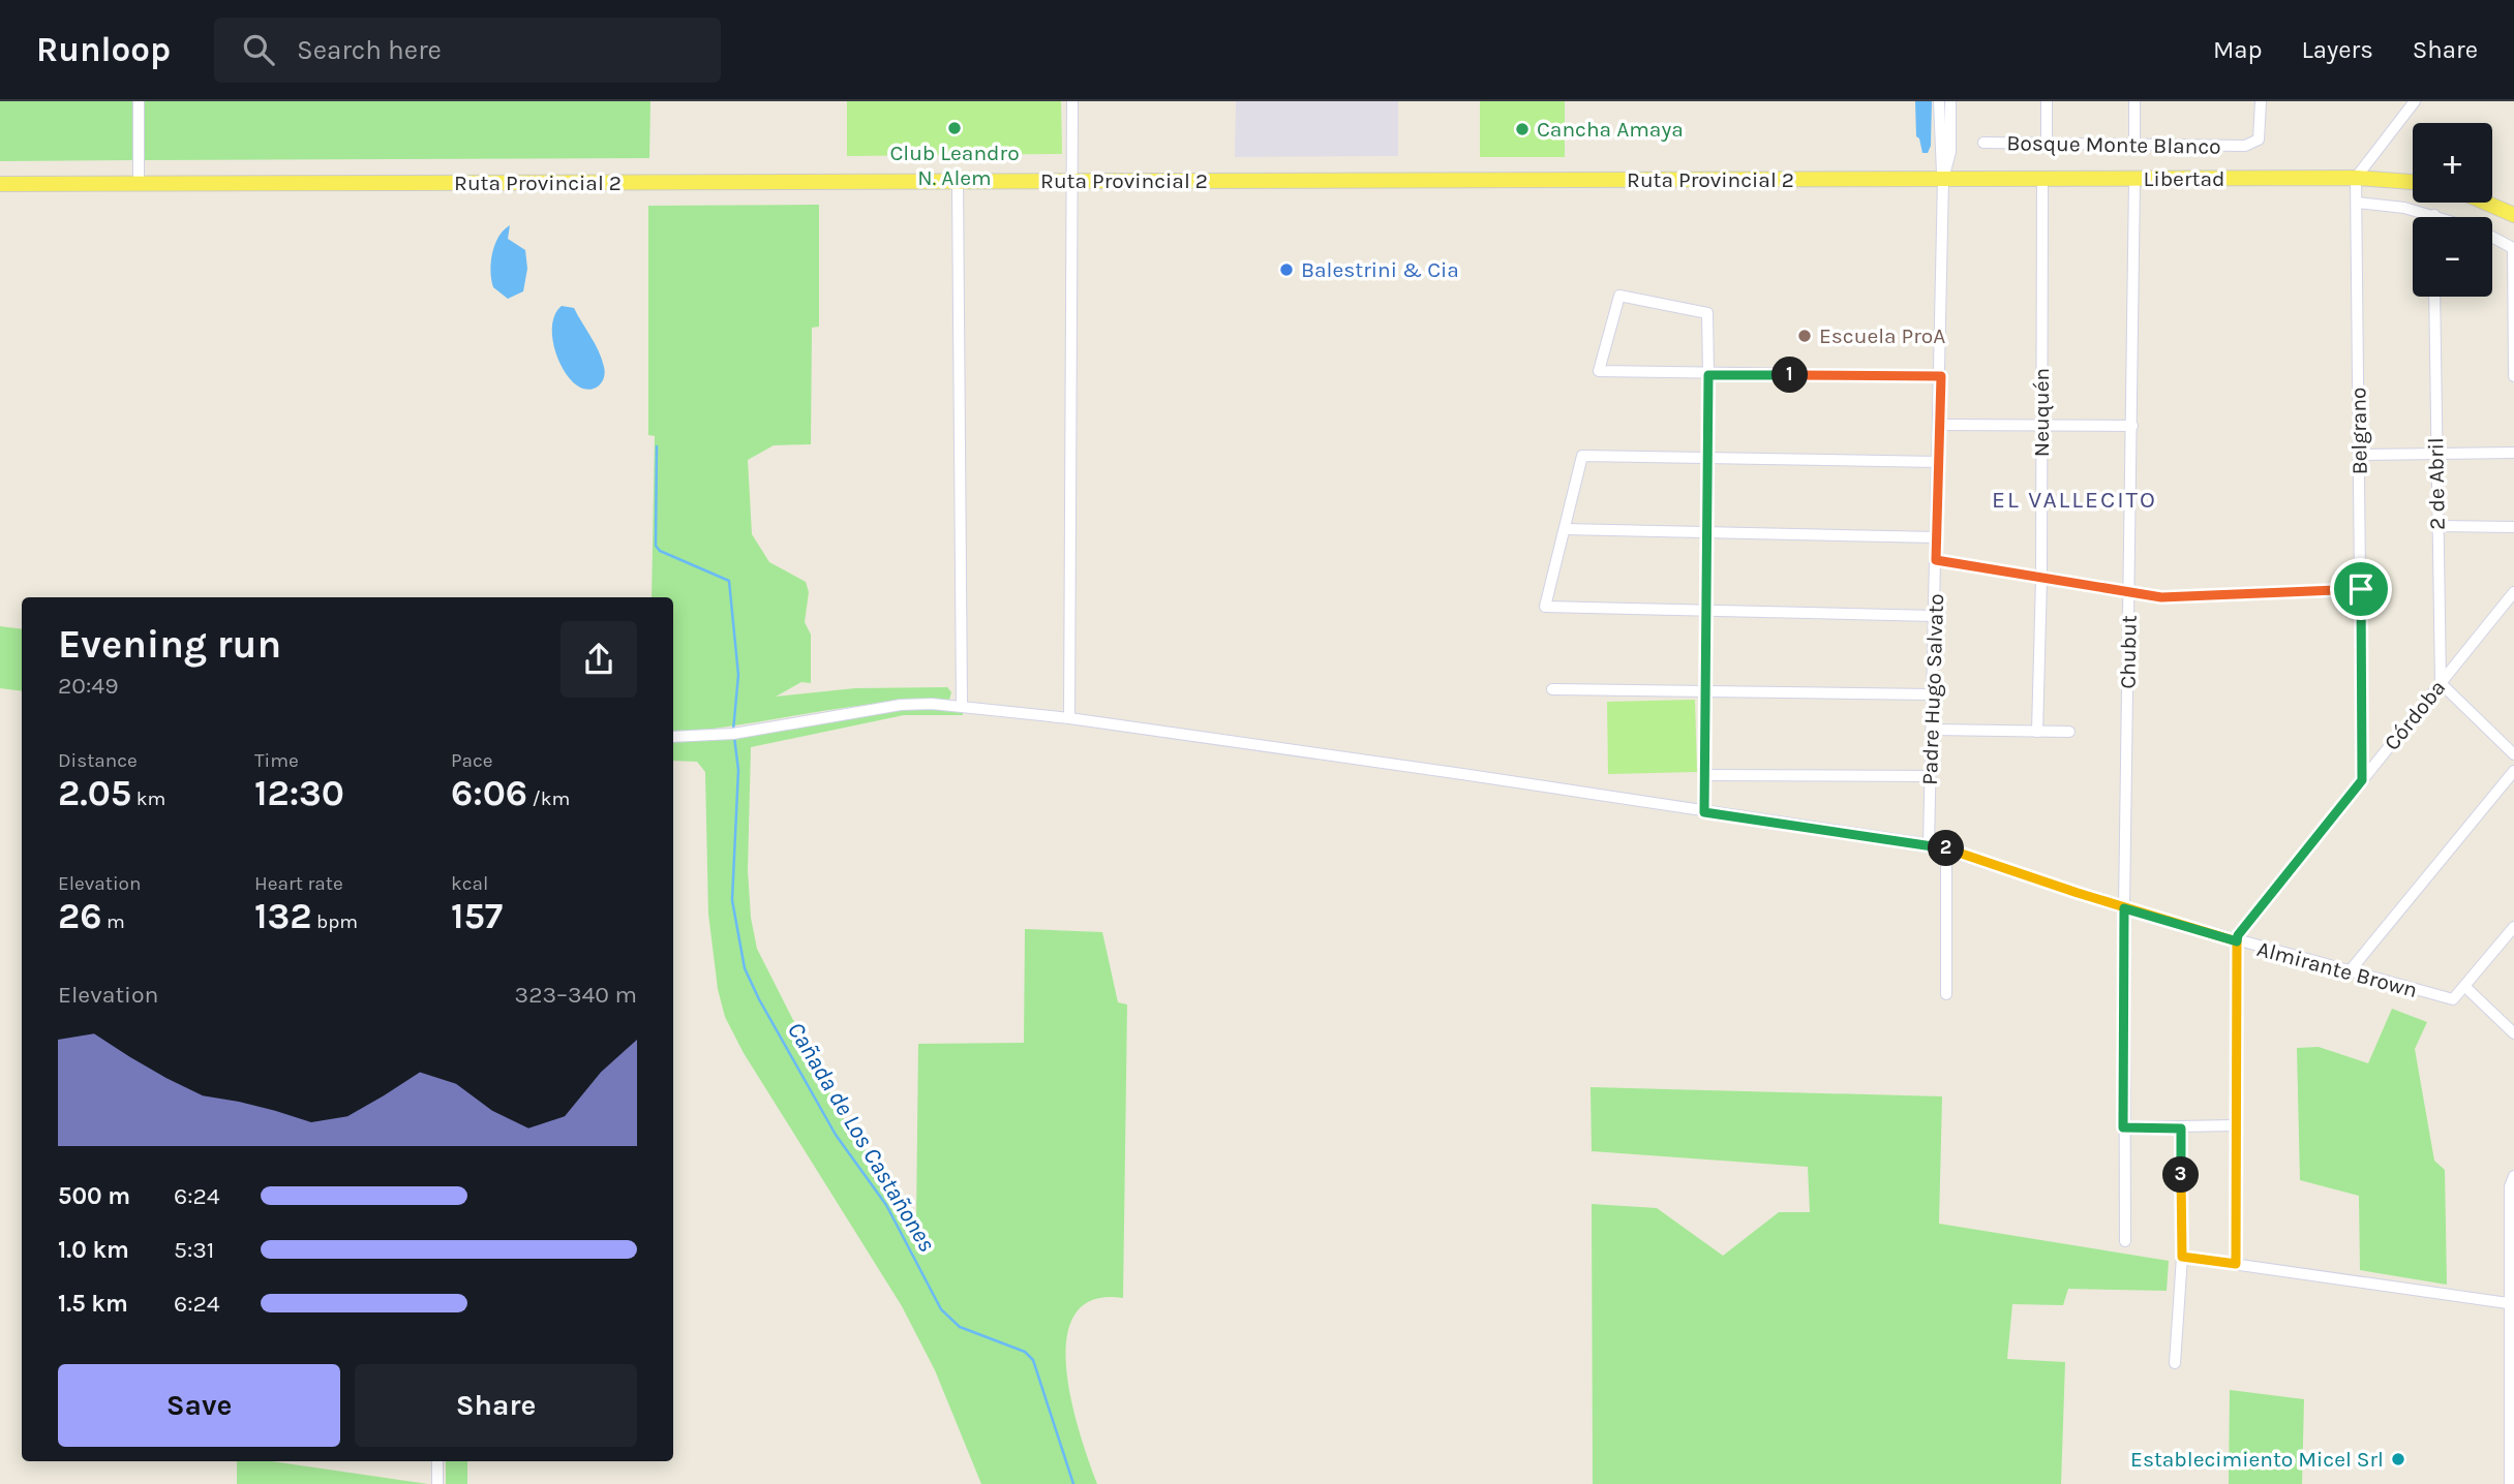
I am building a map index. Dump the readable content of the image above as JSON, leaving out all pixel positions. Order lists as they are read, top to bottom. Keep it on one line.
{"streets":{"main road":["Libertad","Ruta Provincial 2"],"street":["Bosque Monte Blanco","Neuquén","Belgrano","2 de Abril","Chubut","Padre Hugo Salvato","Córdoba","Almirante Brown"]},"crossings":[["Libertad","Ruta Provincial 2"],["Libertad","Neuquén"],["Libertad","Belgrano"],["Libertad","Chubut"],["Libertad","Padre Hugo Salvato"],["Ruta Provincial 2","Padre Hugo Salvato"],["Belgrano","Córdoba"],["2 de Abril","Córdoba"],["Chubut","Almirante Brown"],["Padre Hugo Salvato","Almirante Brown"],["Córdoba","Almirante Brown"]],"districts":["EL VALLECITO"],"water":["Cañada de Los Castañones"],"places":["Club Leandro N. Alem","Cancha Amaya","Balestrini & Cia","Escuela ProA","Establecimiento Micel Srl"],"page":{"header":"Runloop","search":"Search here","nav":["Map","Layers","Share"],"map_buttons":["+","−"],"pins":["1","2","3"],"heading":["Evening run","20:49"],"stats":[["Distance","2.05 km"],["Time","12:30"],["Pace","6:06 /km"],["Elevation","26 m"],["Heart rate","132 bpm"],["kcal","157"]],"chart":["Elevation","323–340 m"],"list":[{"name":"500 m","note":"6:24"},{"name":"1.0 km","note":"5:31"},{"name":"1.5 km","note":"6:24"}],"buttons":["Save","Share"]}}
